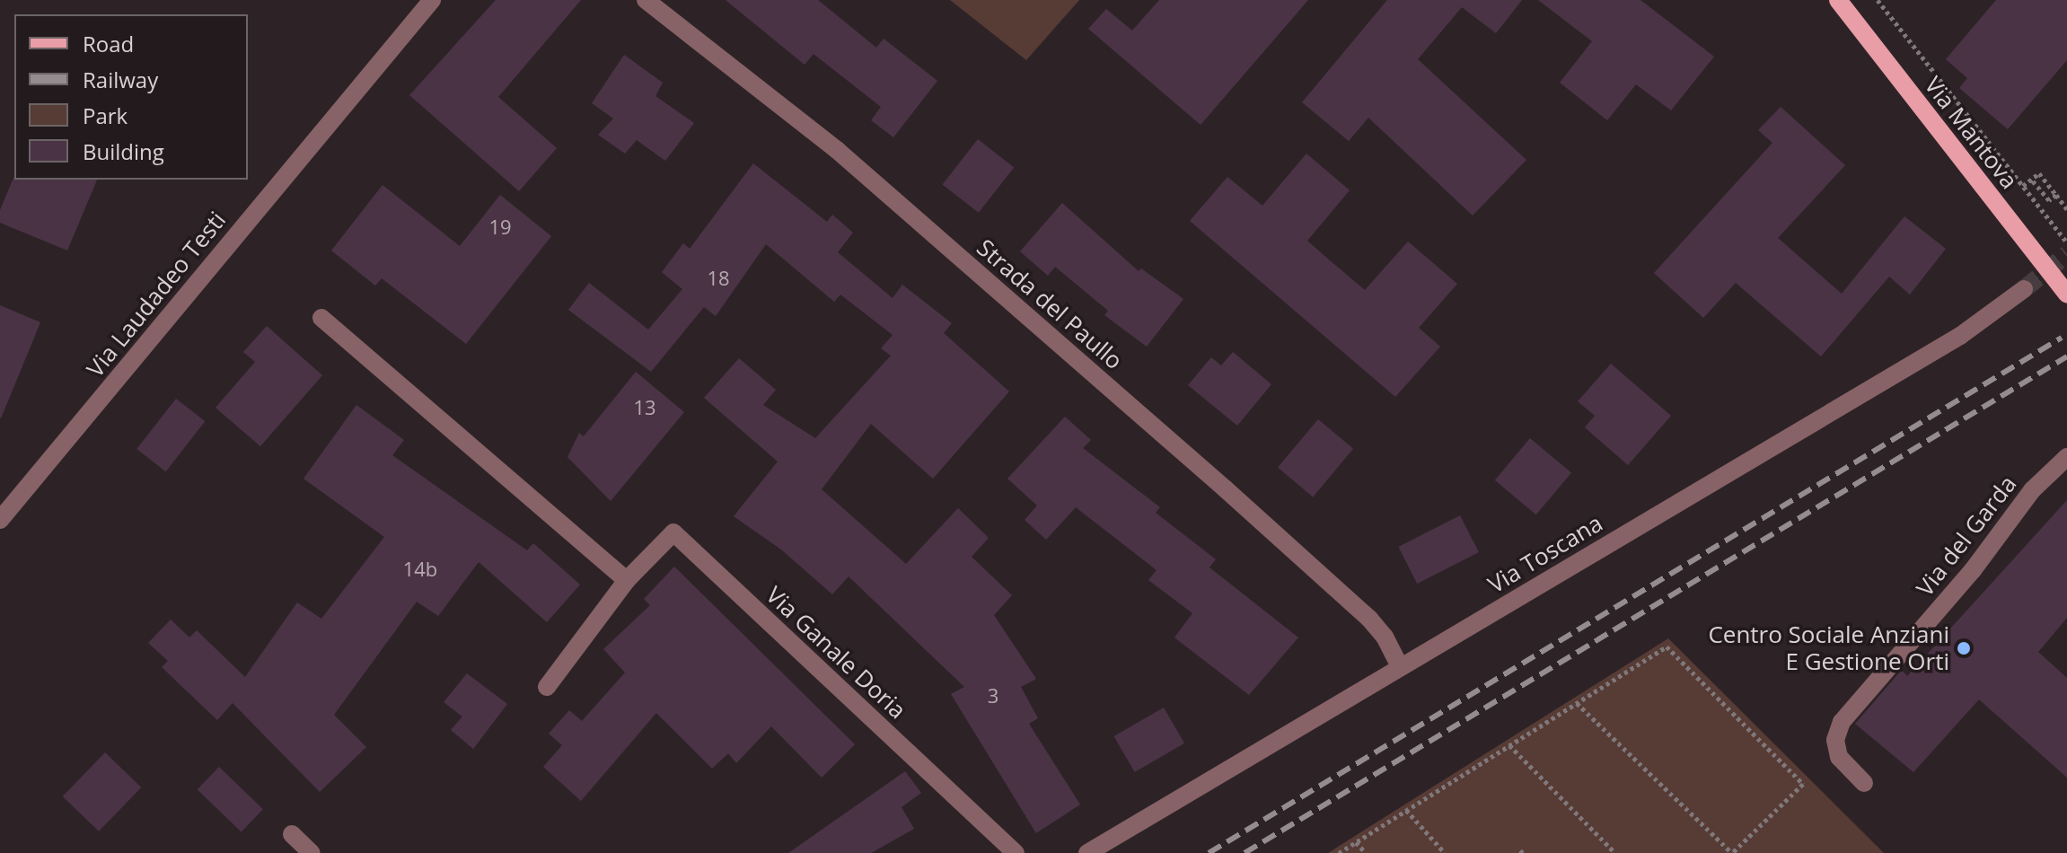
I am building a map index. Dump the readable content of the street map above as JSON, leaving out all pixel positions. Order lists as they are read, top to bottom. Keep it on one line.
{"streets":{"main road":["Via Mantova"],"street":["Via Laudadeo Testi","Strada del Paullo","Via del Garda","Via Toscana","Via Ganale Doria"]},"crossings":[["Strada del Paullo","Via Toscana"]],"places":["Centro Sociale Anziani E Gestione Orti"],"house_numbers":["19","18","13","14b","3"],"legend":["Road","Railway","Park","Building"]}
